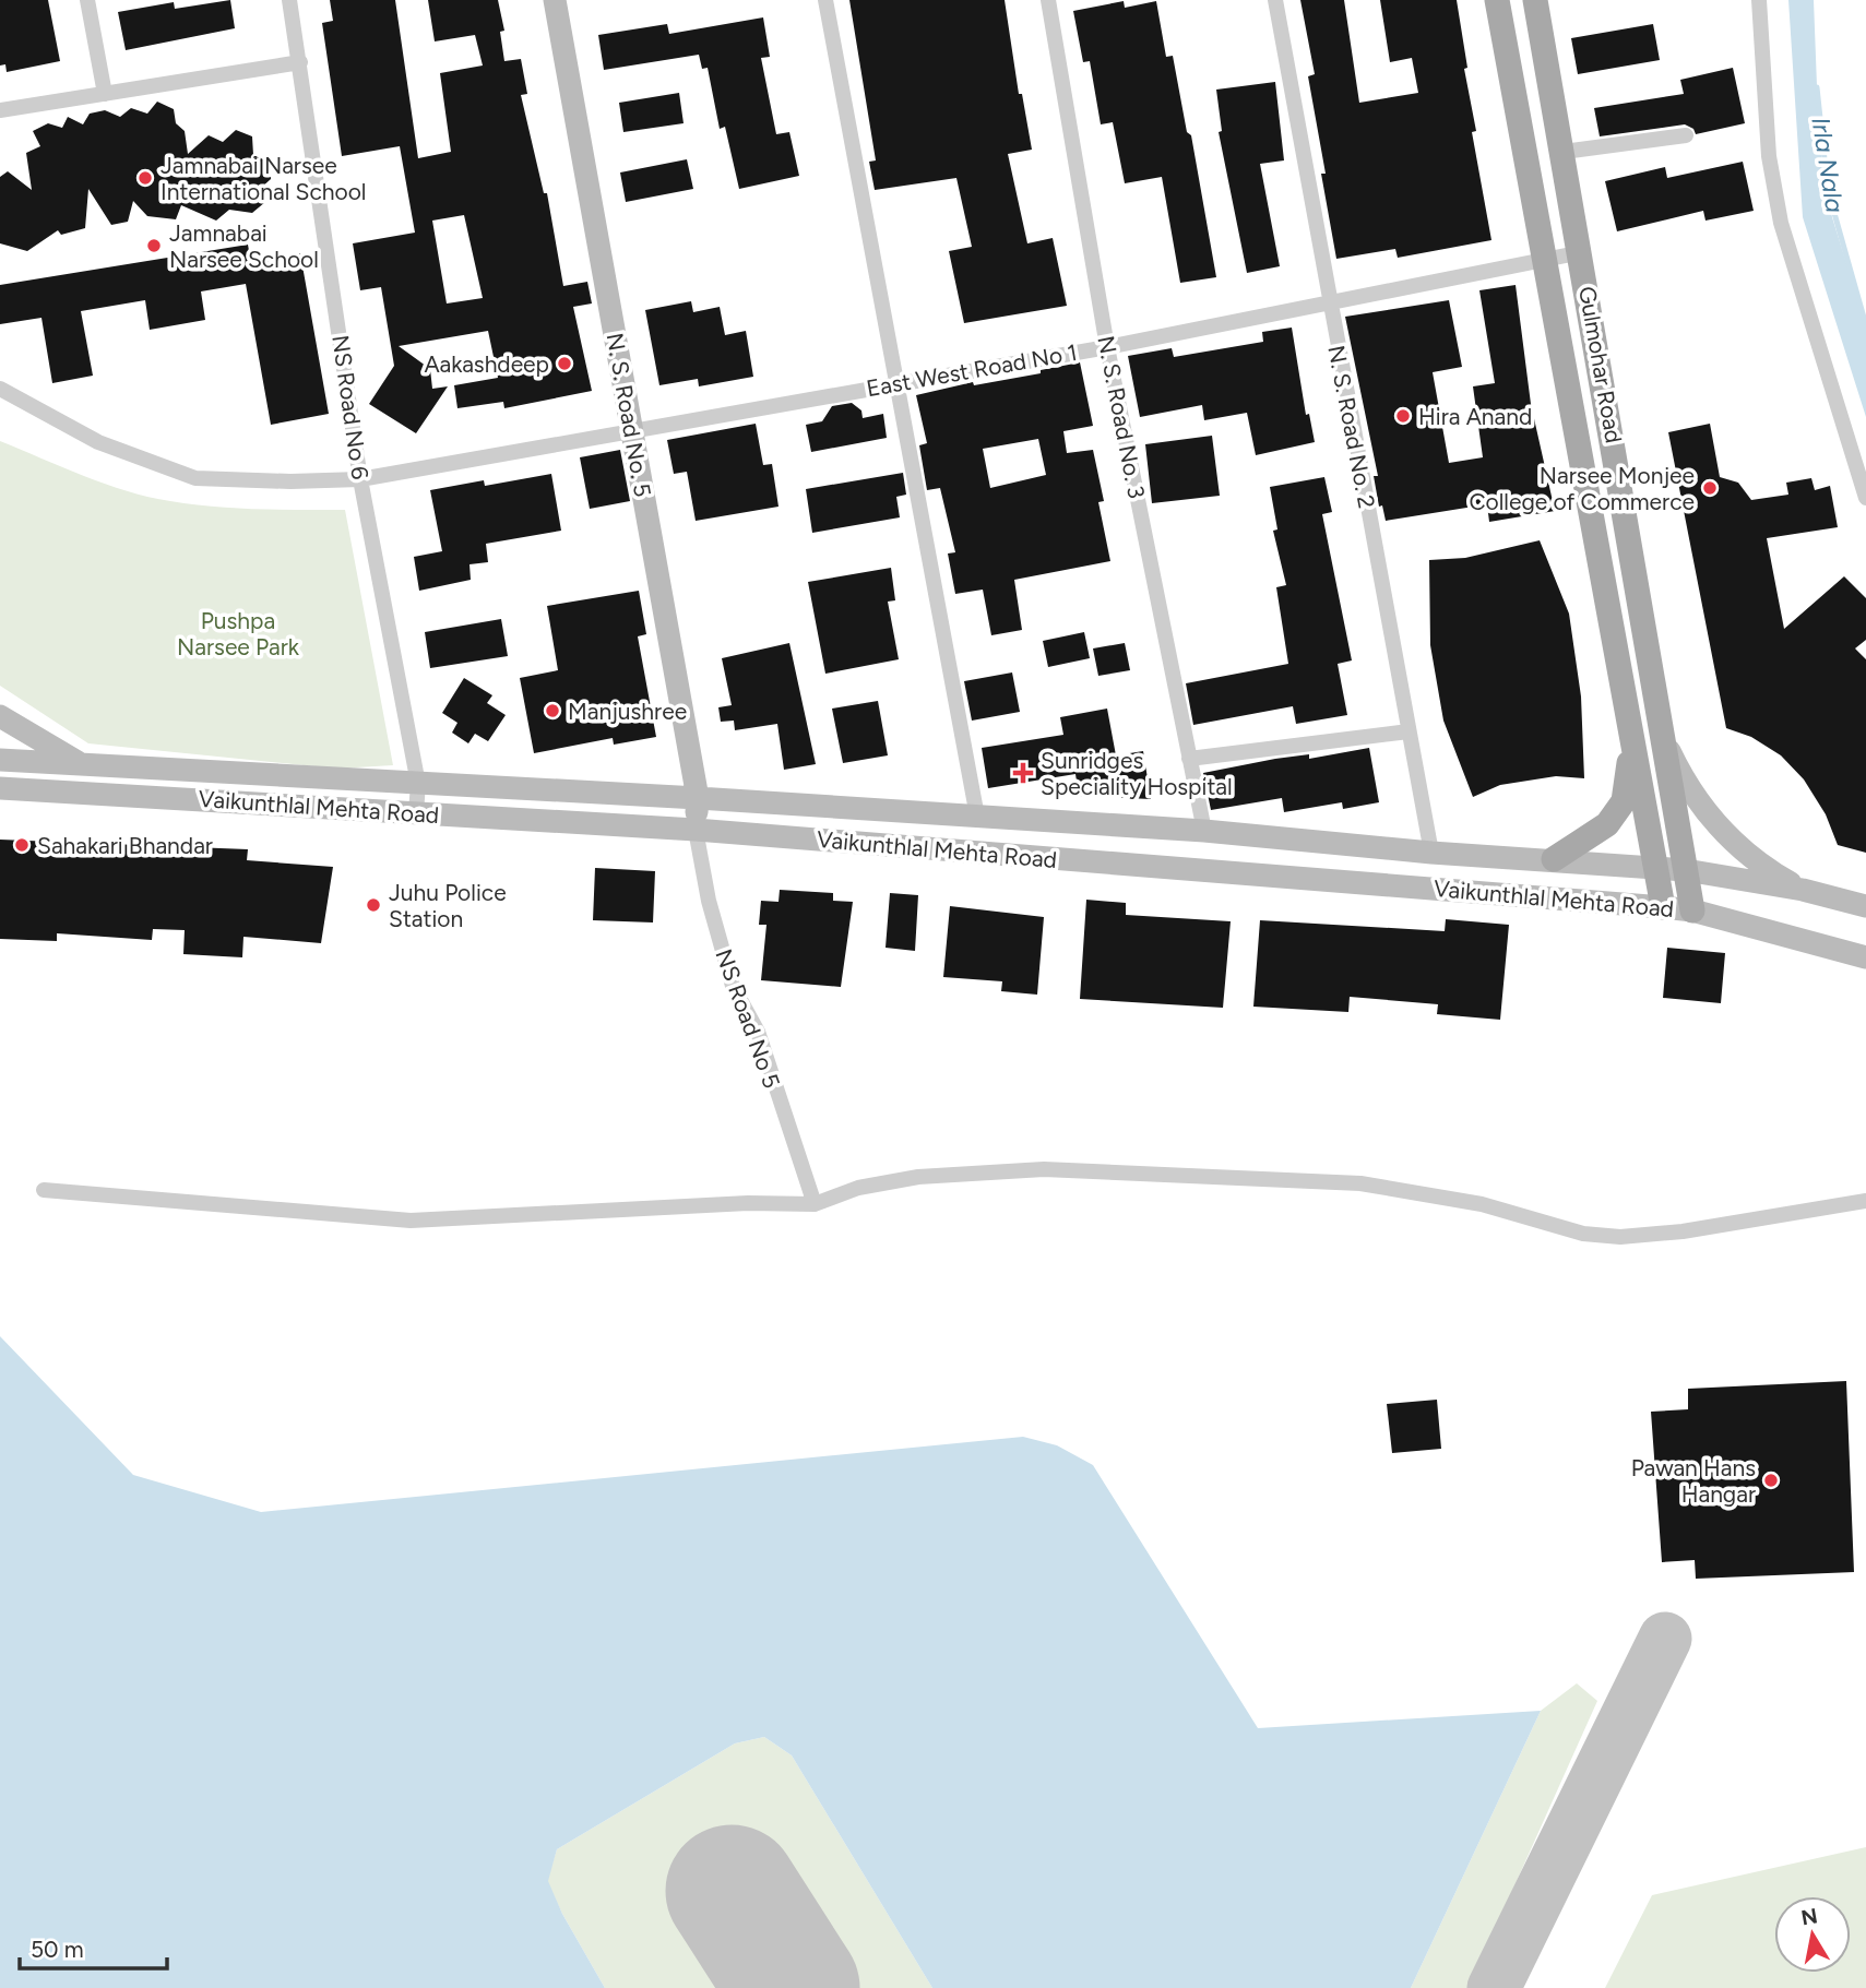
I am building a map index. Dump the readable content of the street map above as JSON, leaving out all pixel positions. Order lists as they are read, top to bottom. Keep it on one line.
{"streets":{"main road":["Gulmohar Road","N. S. Road No. 5","Vaikunthlal Mehta Road"],"street":["East West Road No 1","NS Road No 6","N. S. Road No. 3","N. S. Road No. 2","NS Road No 5"]},"crossings":[["Gulmohar Road","East West Road No 1"],["Gulmohar Road","Vaikunthlal Mehta Road"],["East West Road No 1","NS Road No 6"],["East West Road No 1","N. S. Road No. 5"],["East West Road No 1","N. S. Road No. 3"],["East West Road No 1","N. S. Road No. 2"],["NS Road No 6","Vaikunthlal Mehta Road"],["N. S. Road No. 5","Vaikunthlal Mehta Road"],["N. S. Road No. 5","NS Road No 5"],["N. S. Road No. 3","Vaikunthlal Mehta Road"],["N. S. Road No. 2","Vaikunthlal Mehta Road"],["Vaikunthlal Mehta Road","NS Road No 5"]],"water":["Irla Nala"],"parks":["Pushpa Narsee Park"],"places":{"other":["Jamnabai Narsee International School","Jamnabai Narsee School","Aakashdeep","Hira Anand","Narsee Monjee College of Commerce","Manjushree","Sahakari Bhandar","Juhu Police Station","Pawan Hans Hangar"],"health":["Sunridges Speciality Hospital"]},"scale_bar":"50 m","north":"top"}
